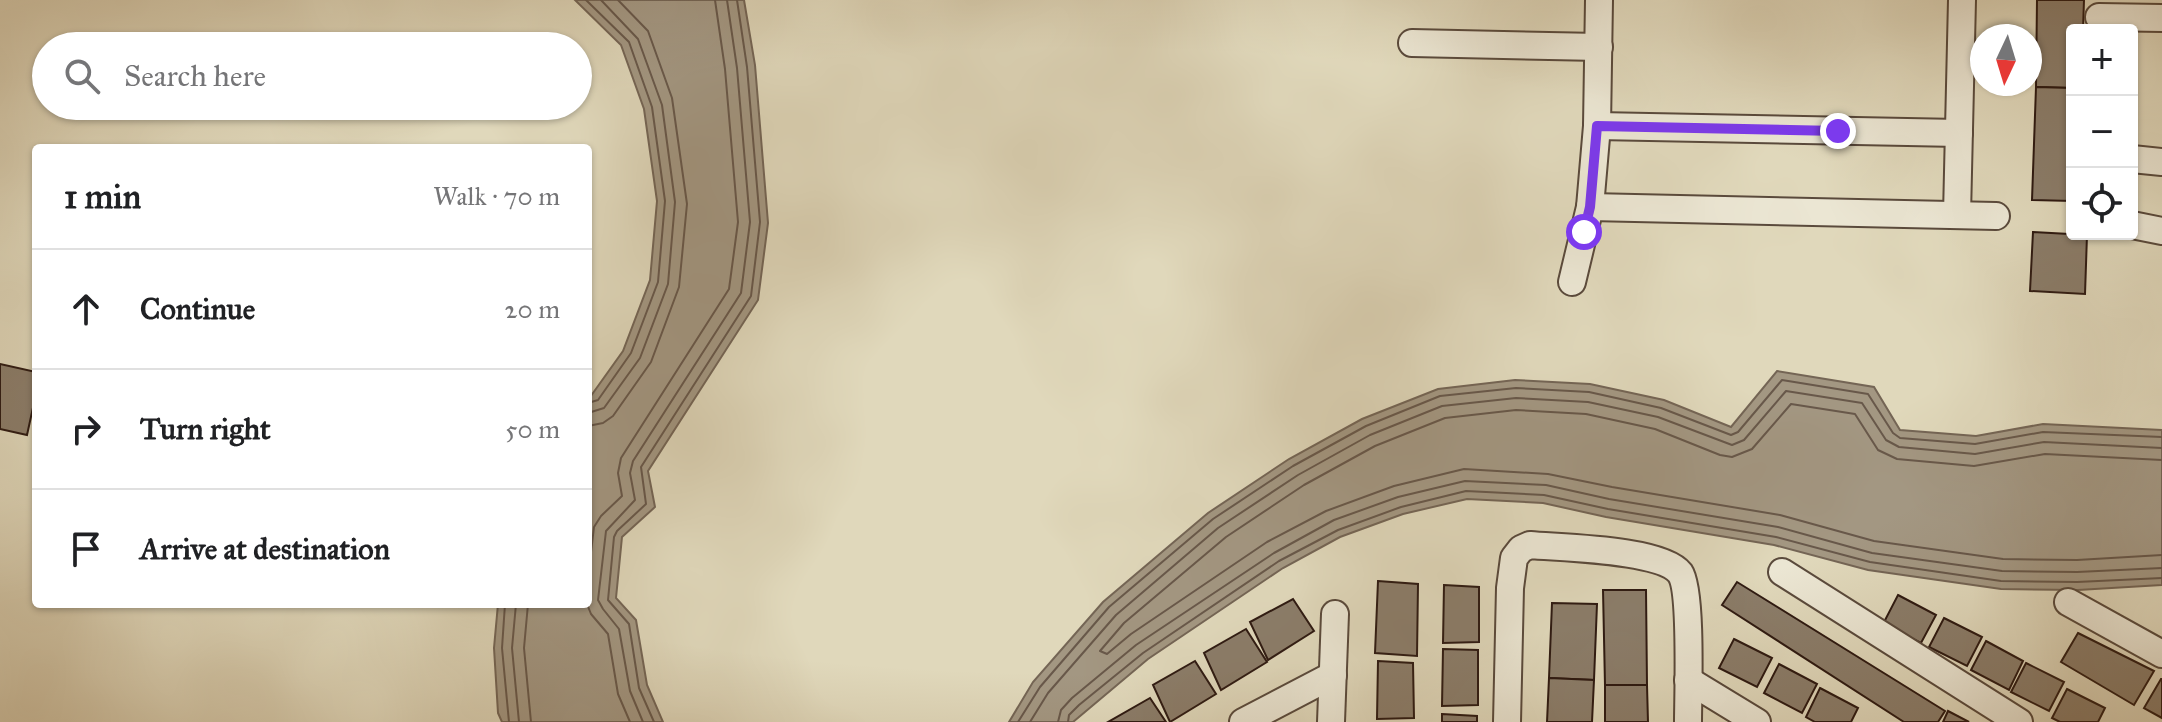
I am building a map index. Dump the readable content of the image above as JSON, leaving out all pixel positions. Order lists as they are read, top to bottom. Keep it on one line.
{"north":"bottom","page":{"map_buttons":["+","−"],"search":"Search here","heading":["1 min","Walk · 70 m"],"list":[["Continue","20 m"],["Turn right","50 m"],"Arrive at destination"]}}
